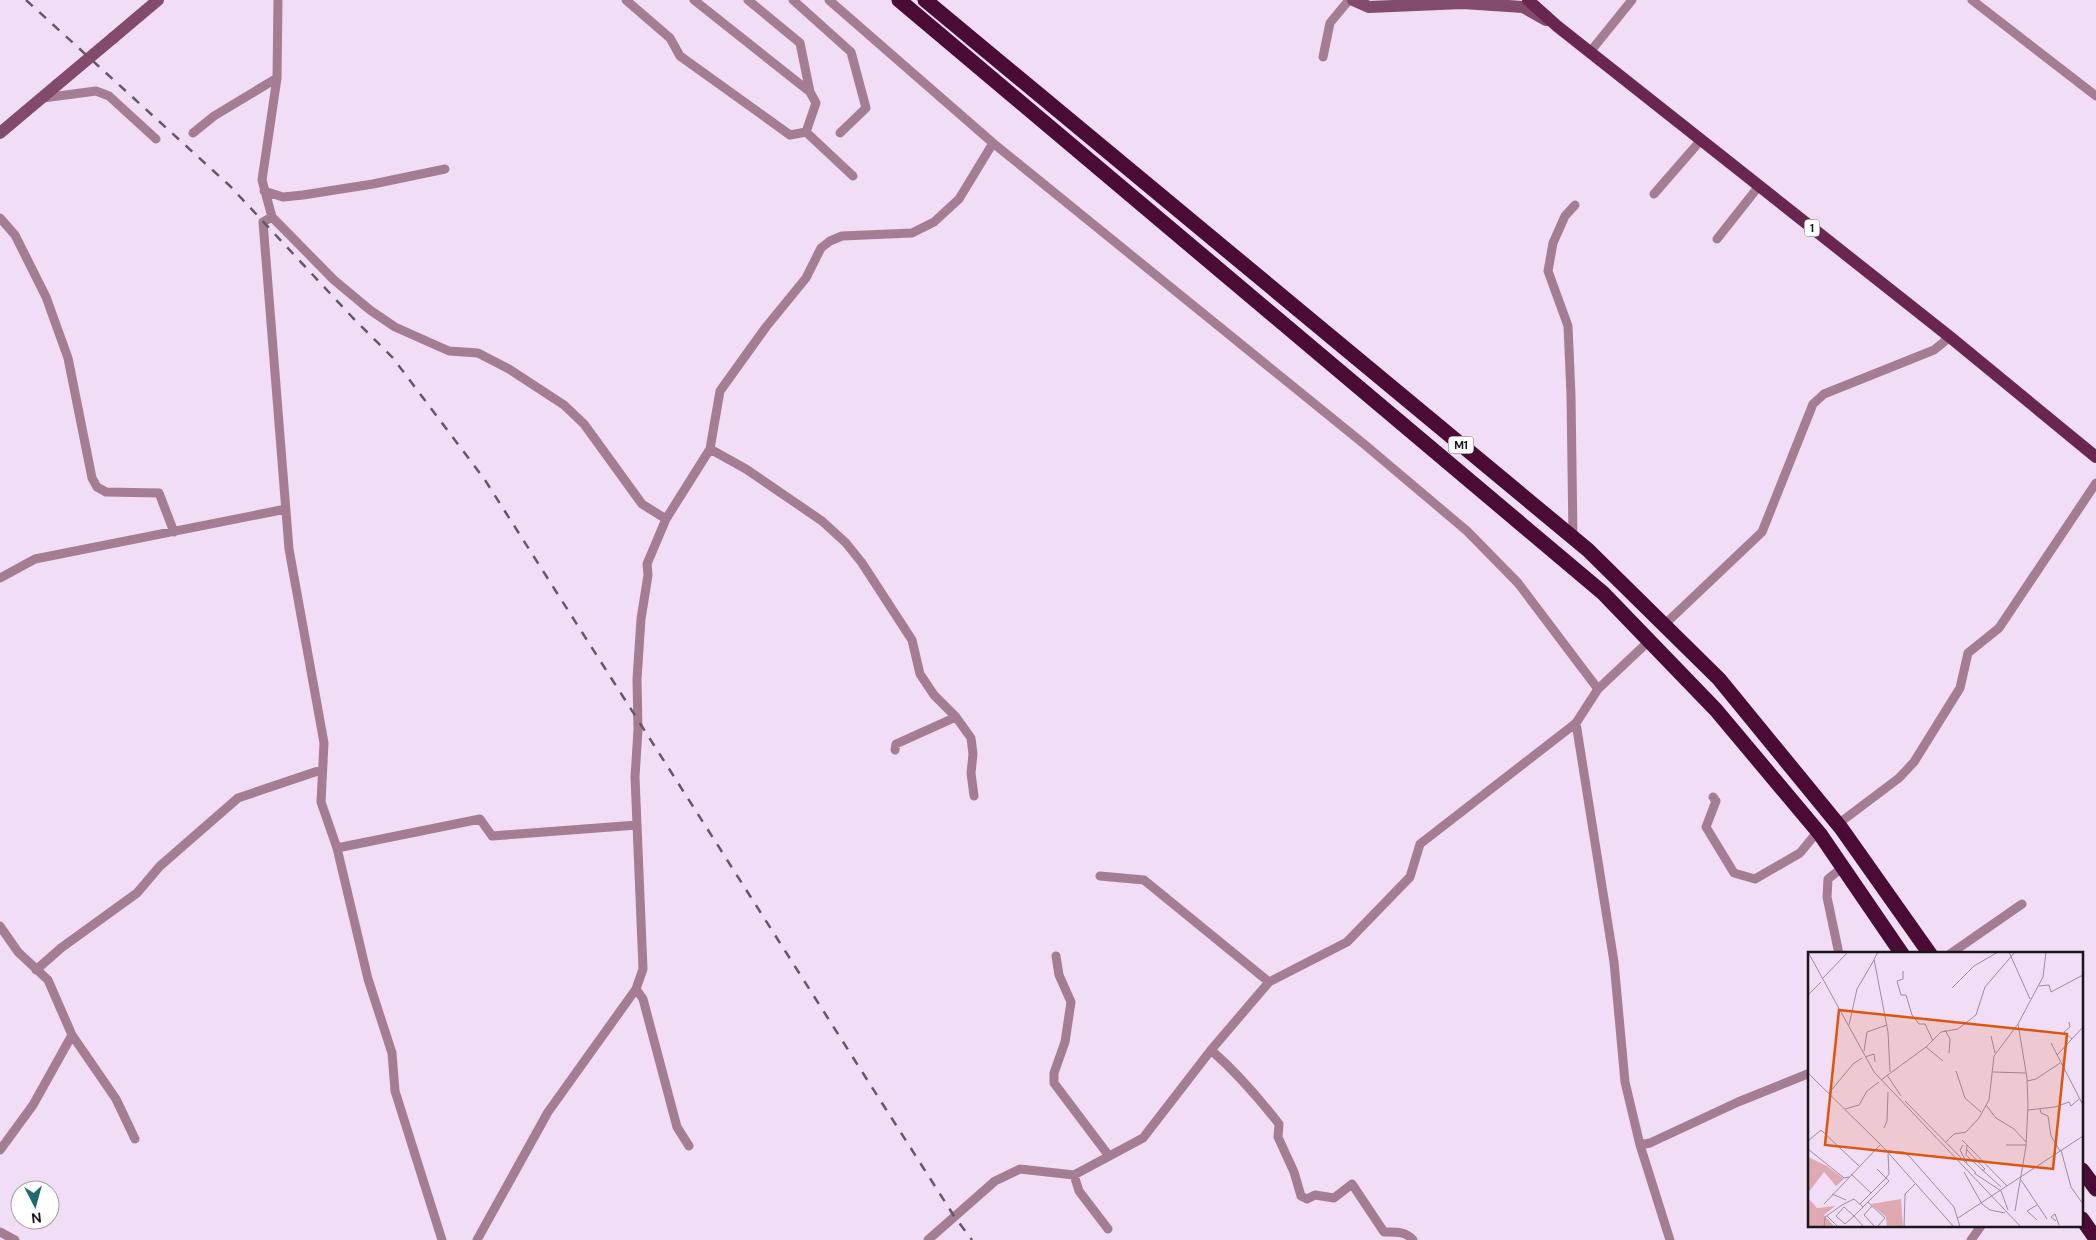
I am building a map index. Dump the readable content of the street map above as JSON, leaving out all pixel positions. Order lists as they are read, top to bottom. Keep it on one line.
{"streets":{"highway":["M1"],"main road":["1"]},"north":"bottom"}
